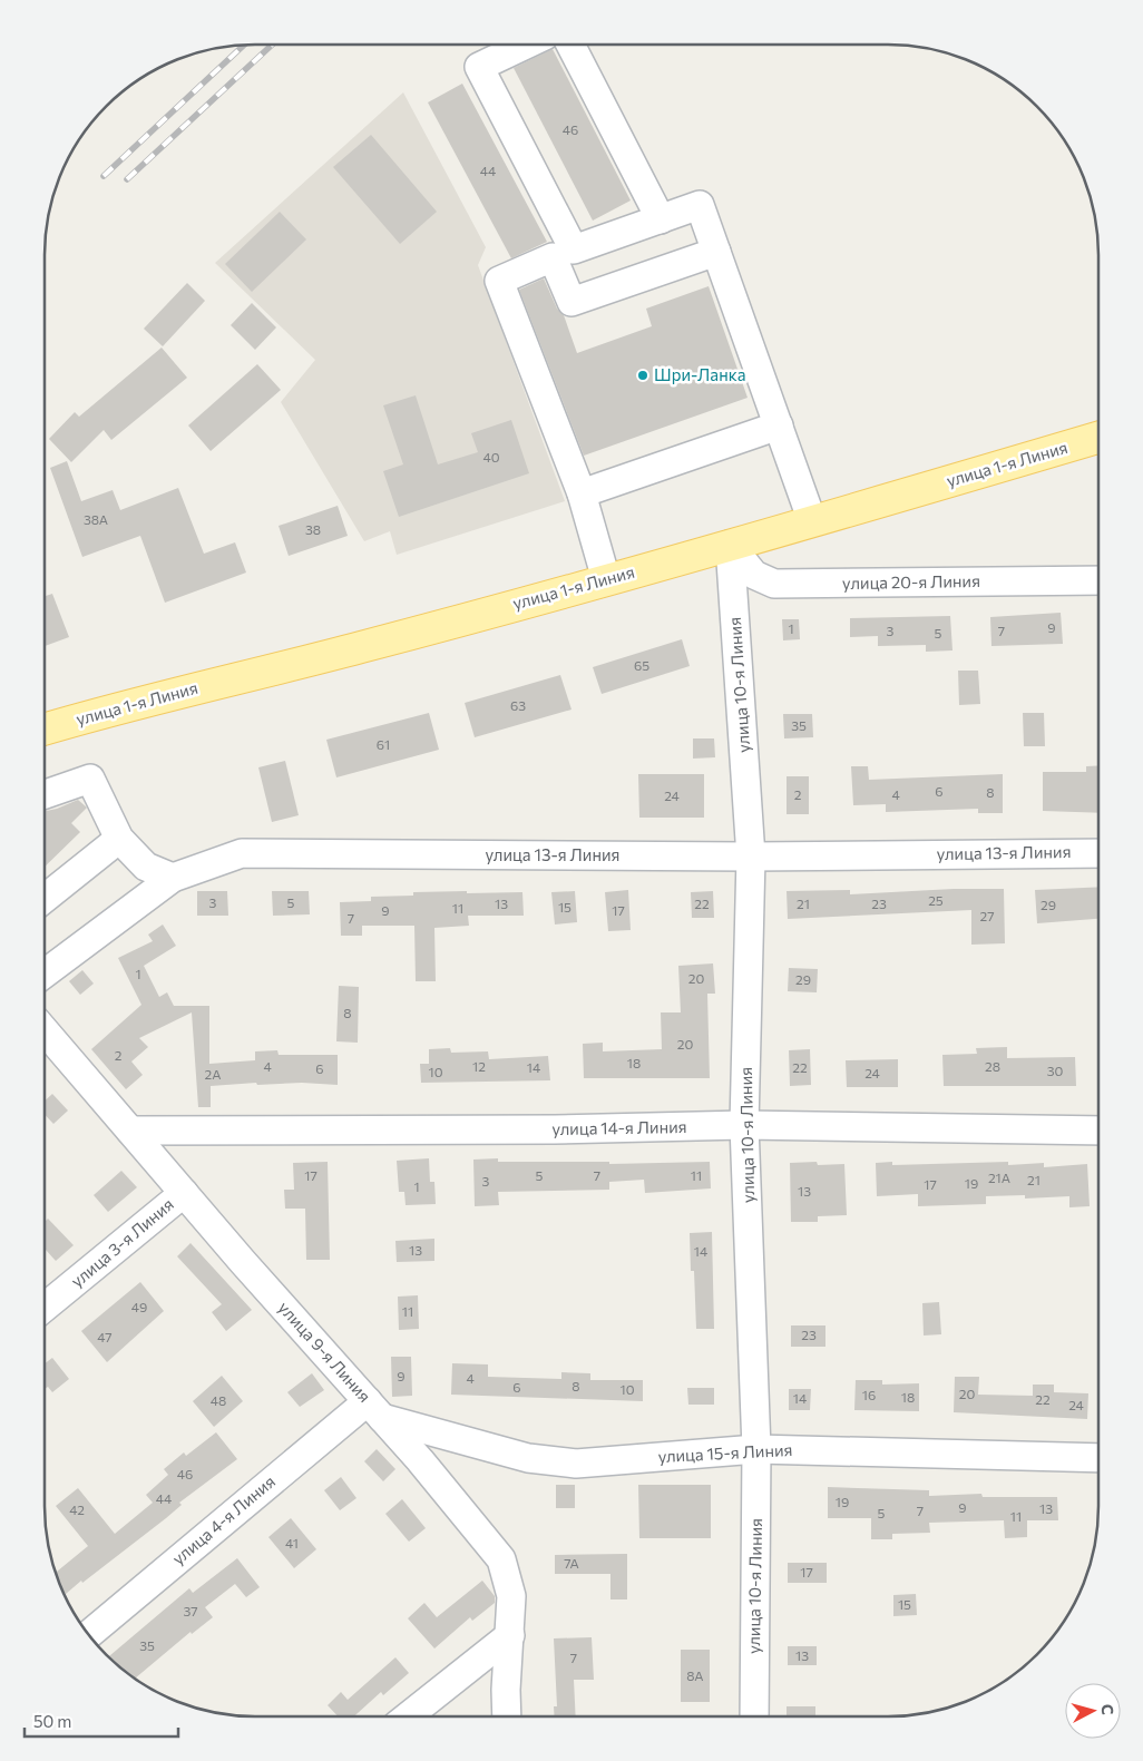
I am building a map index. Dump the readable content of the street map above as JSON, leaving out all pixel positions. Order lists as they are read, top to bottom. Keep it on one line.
{"streets":{"main road":["улица 1-я Линия"],"street":["улица 20-я Линия","улица 10-я Линия","улица 13-я Линия","улица 14-я Линия","улица 3-я Линия","улица 9-я Линия","улица 15-я Линия","улица 4-я Линия"]},"crossings":[["улица 1-я Линия","улица 20-я Линия"],["улица 1-я Линия","улица 10-я Линия"],["улица 20-я Линия","улица 10-я Линия"],["улица 10-я Линия","улица 13-я Линия"],["улица 10-я Линия","улица 14-я Линия"],["улица 10-я Линия","улица 15-я Линия"],["улица 14-я Линия","улица 9-я Линия"],["улица 3-я Линия","улица 9-я Линия"],["улица 9-я Линия","улица 15-я Линия"],["улица 9-я Линия","улица 4-я Линия"],["улица 15-я Линия","улица 4-я Линия"]],"places":["Шри-Ланка"],"house_numbers":["46","44","40","38А","38","9","1","3","7","5","65","63","35","61","6","8","2","4","24","25","3","5","13","22","21","23","29","15","11","9","17","27","7","1","20","29","8","20","2","18","4","12","28","14","22","6","30","10","24","2А","17","5","7","11","21А","21","3","19","17","1","13","13","14","49","11","23","47","9","4","8","6","10","20","16","18","14","22","48","24","46","44","19","9","13","42","7","5","11","41","7А","17","15","37","35","13","7","8А"],"scale_bar":"50 m","north":"right"}
